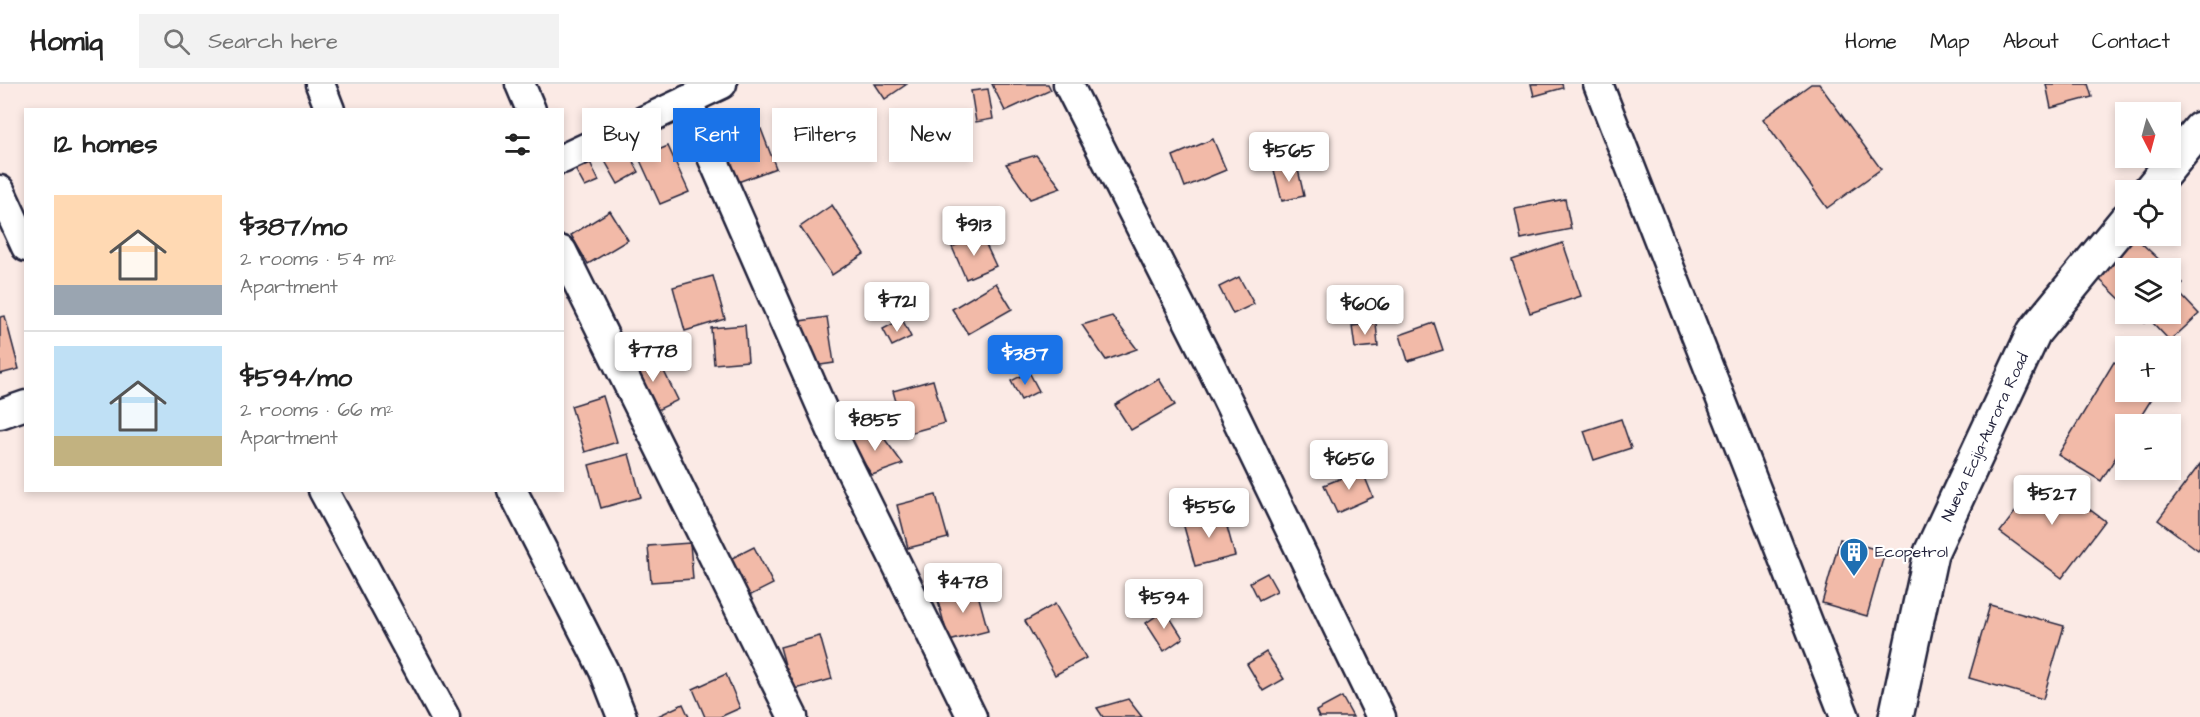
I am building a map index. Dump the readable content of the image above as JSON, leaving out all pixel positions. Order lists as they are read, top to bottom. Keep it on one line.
{"streets":{"main road":["Nueva Ecija-Aurora Road"]},"places":{"building":["Ecopetrol"]},"north":"bottom","page":{"header":"Homiq","search":"Search here","nav":["Home","Map","About","Contact"],"map_buttons":["+","−"],"chip":["Buy","Rent","Filters","New"],"heading":"12 homes","price":["$565","$913","$721","$606","$778","$387","$855","$656","$527","$556","$478","$594"],"list":[{"name":"$387/mo","note":"2 rooms · 54 m² · Apartment"},{"name":"$594/mo","note":"2 rooms · 66 m² · Apartment"}]}}
